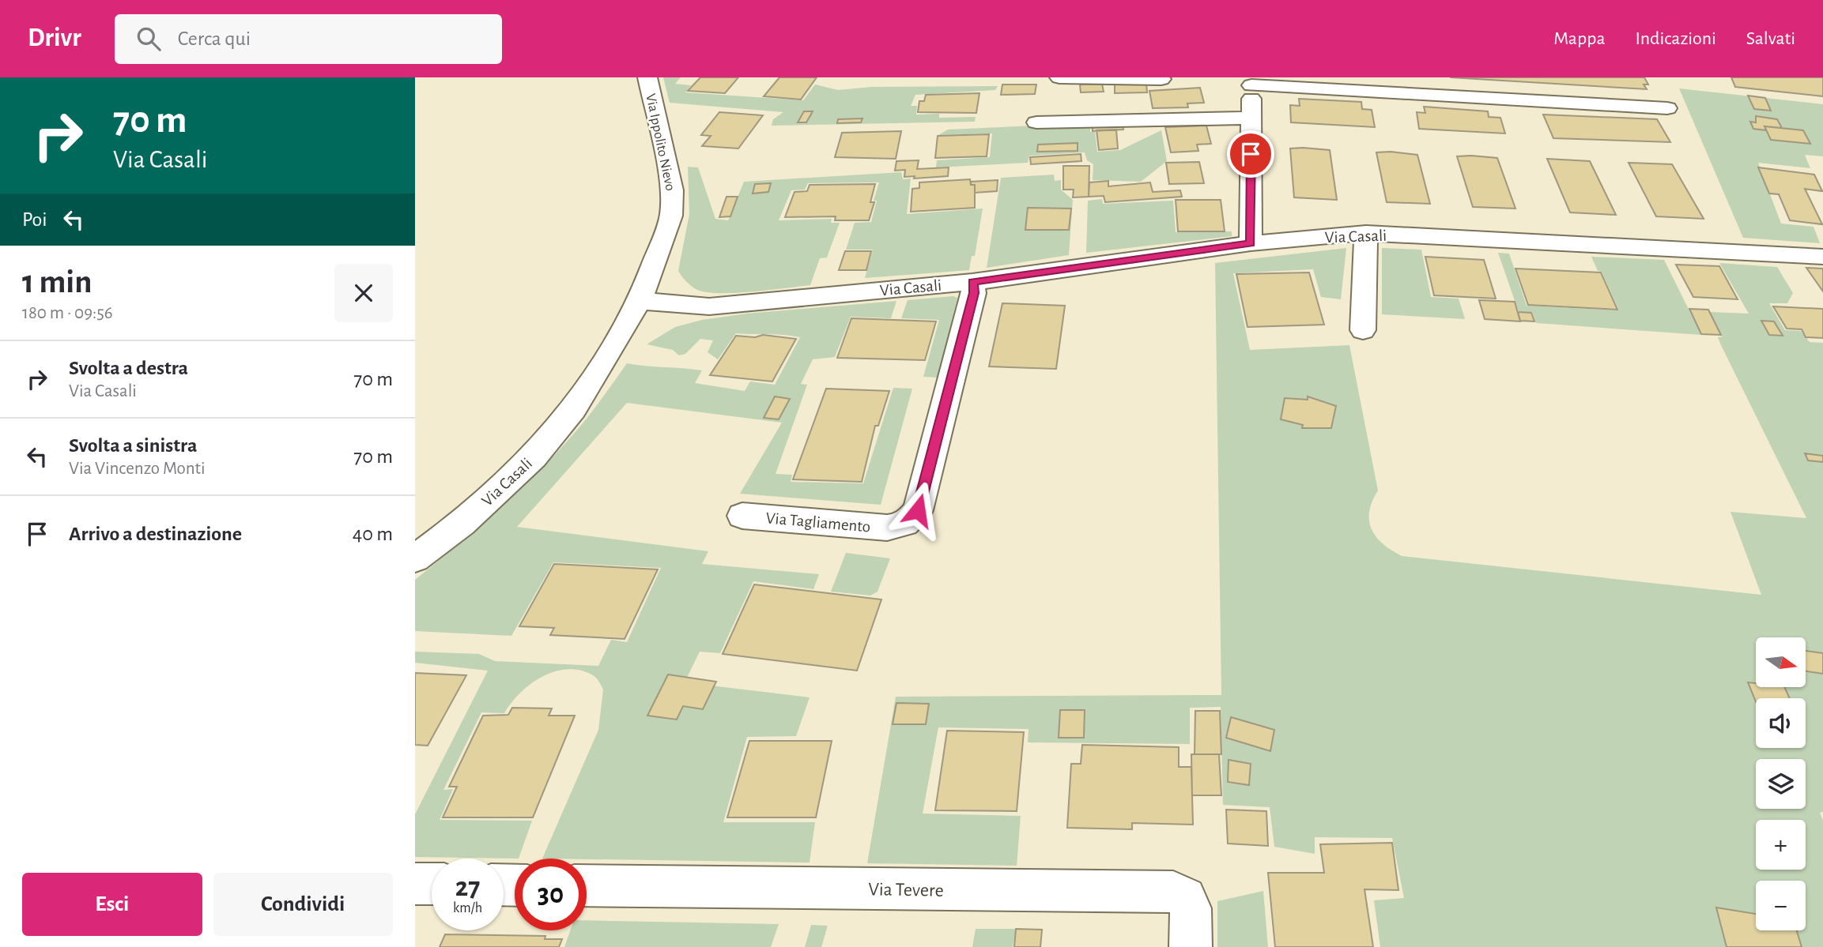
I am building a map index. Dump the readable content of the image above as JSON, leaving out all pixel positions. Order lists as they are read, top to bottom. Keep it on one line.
{"streets":{"street":["Via Ippolito Nievo","Via Casali","Via Tagliamento","Via Tevere"]},"crossings":[["Via Ippolito Nievo","Via Casali"],["Via Casali","Via Tagliamento"]],"north":"right","page":{"header":"Drivr","search":"Cerca qui","nav":["Mappa","Indicazioni","Salvati"],"turn":["70 m","Via Casali"],"then":"Poi","heading":["1 min","180 m · 09:56"],"list":[{"name":"Svolta a destra","note":"Via Casali","value":"70 m"},{"name":"Svolta a sinistra","note":"Via Vincenzo Monti","value":"70 m"},{"name":"Arrivo a destinazione","value":"40 m"}],"map_buttons":["+","−"],"speed":"27 km/h","limit":"30","buttons":["Esci","Condividi"]}}
